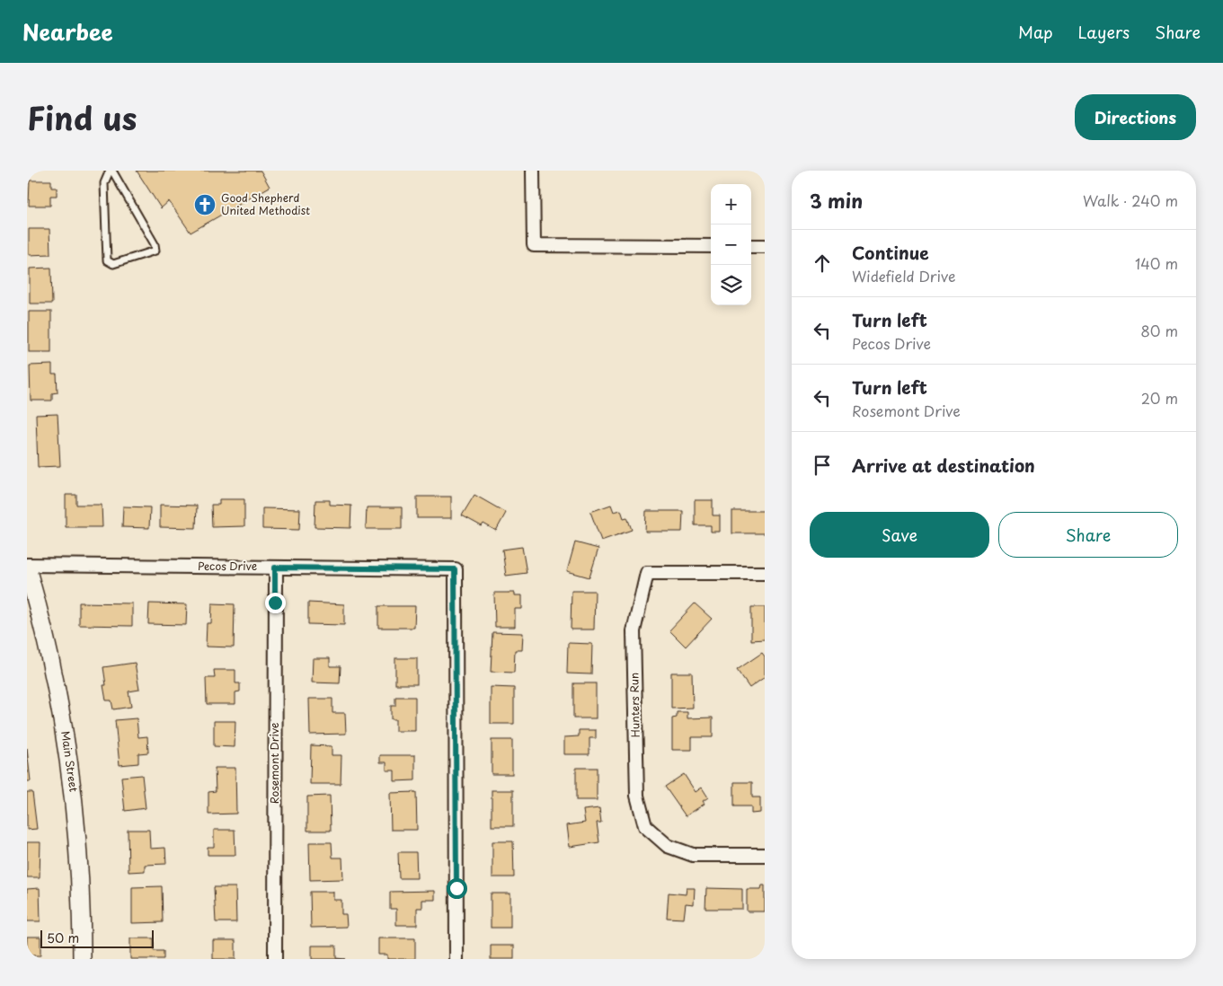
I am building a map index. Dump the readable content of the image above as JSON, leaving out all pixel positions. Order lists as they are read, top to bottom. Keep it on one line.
{"streets":{"main road":["Main Street"],"street":["Pecos Drive","Hunters Run","Rosemont Drive"]},"crossings":[["Pecos Drive","Main Street"],["Pecos Drive","Rosemont Drive"]],"places":{"church":["Good Shepherd United Methodist"]},"scale_bar":"50 m","page":{"header":"Nearbee","nav":["Map","Layers","Share"],"title":"Find us","buttons":["Directions",["Save","Share"]],"heading":["3 min","Walk · 240 m"],"map_buttons":["+","−"],"list":[["Continue","Widefield Drive","140 m"],["Turn left","Pecos Drive","80 m"],["Turn left","Rosemont Drive","20 m"],"Arrive at destination"],"scale":"50 m"}}
